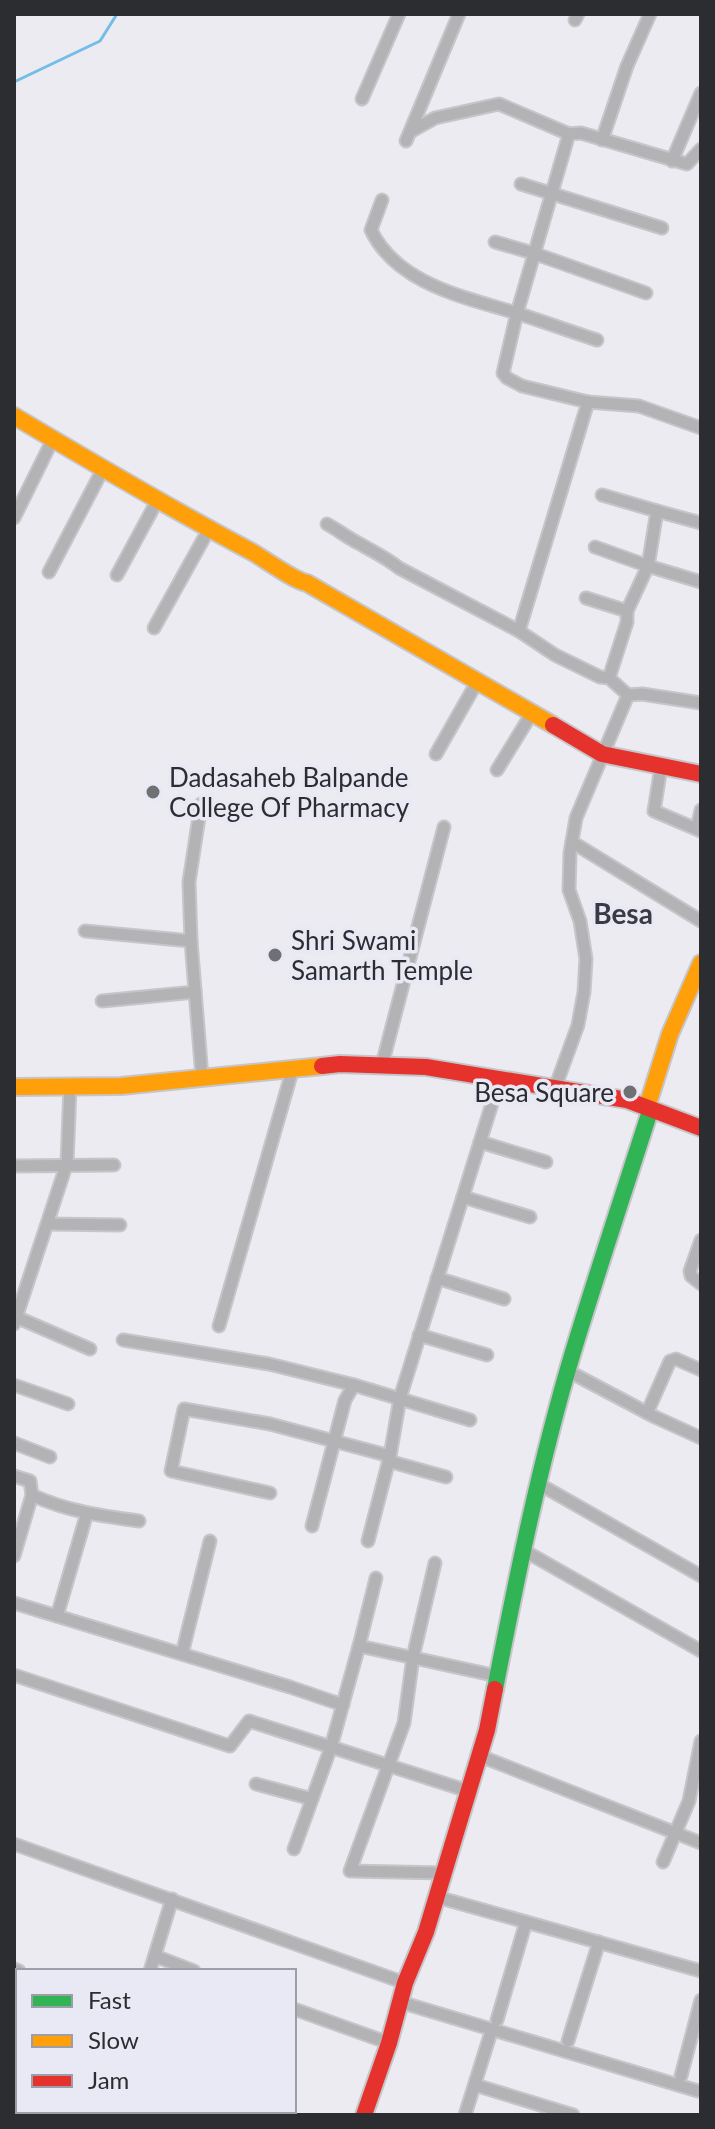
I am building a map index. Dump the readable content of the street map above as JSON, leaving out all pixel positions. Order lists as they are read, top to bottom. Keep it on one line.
{"districts":["Besa"],"places":["Dadasaheb Balpande College Of Pharmacy","Shri Swami Samarth Temple","Besa Square"],"legend":["Fast","Slow","Jam"]}
